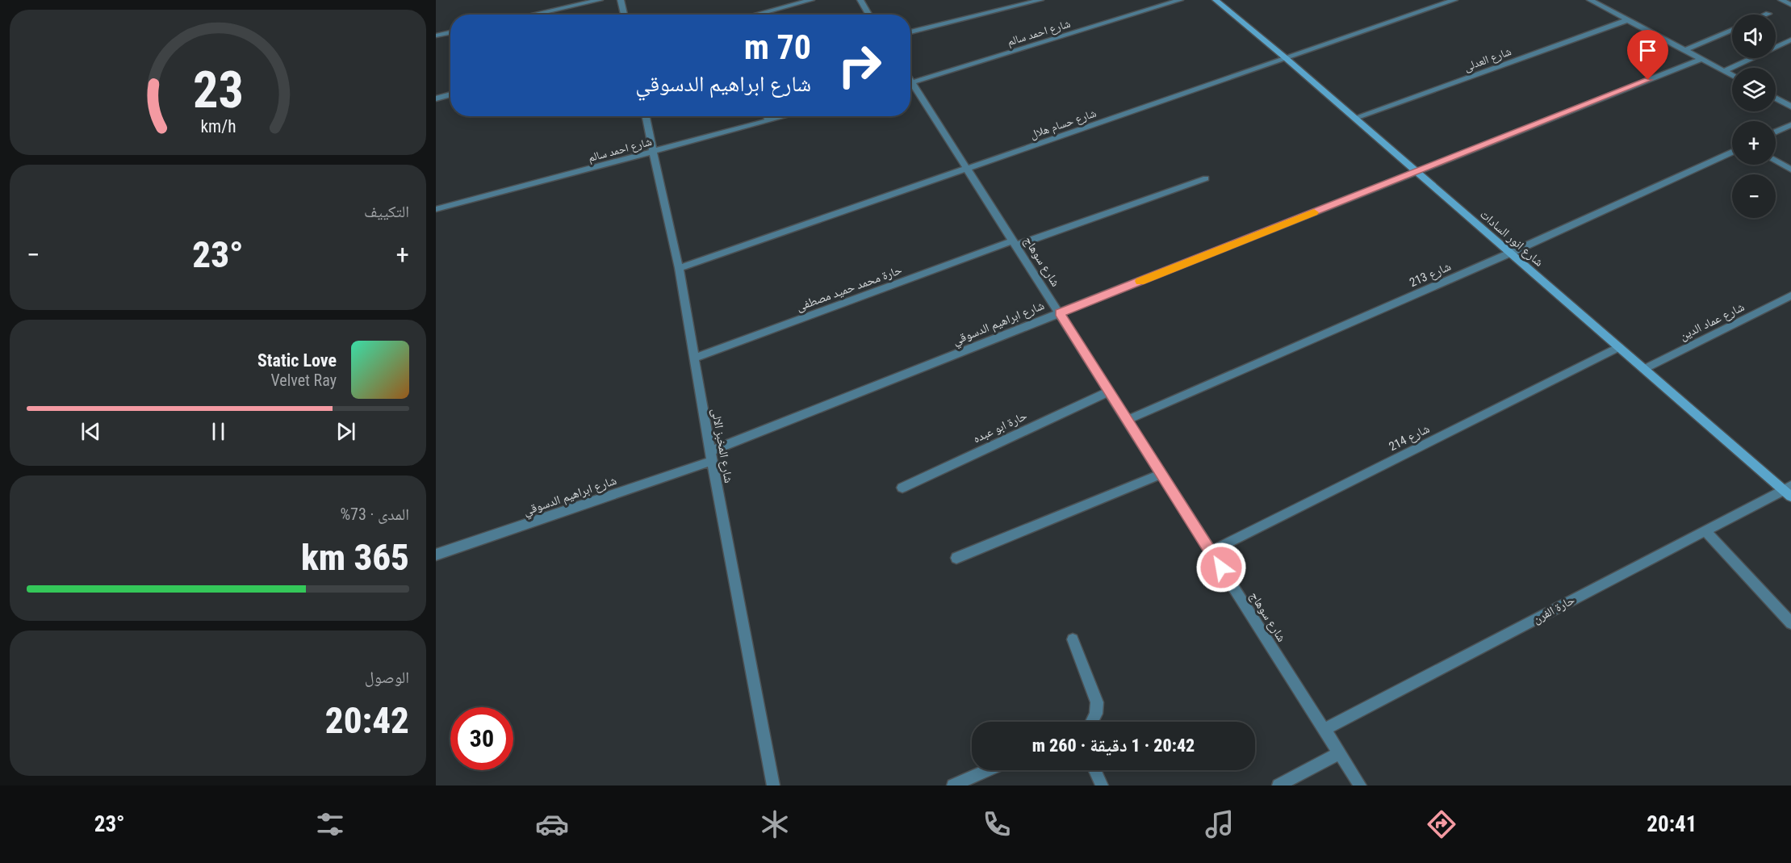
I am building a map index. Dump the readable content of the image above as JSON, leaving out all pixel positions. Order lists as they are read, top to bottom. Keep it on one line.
{"streets":{"street":["شارع احمد سالم","شارع العدلى","شارع حسام هلال","شارع انور السادات","شارع سوهاج","شارع 213","حارة محمد حميد مصطفى","شارع عماد الدين","شارع ابراهيم الدسوقي","حارة ابو عبده","شارع 214","شارع المخبز الالى","حارة الفرن"]},"crossings":[["شارع احمد سالم","شارع المخبز الالى"],["شارع العدلى","شارع انور السادات"],["شارع حسام هلال","شارع انور السادات"],["شارع حسام هلال","شارع سوهاج"],["شارع حسام هلال","شارع المخبز الالى"],["شارع انور السادات","شارع 213"],["شارع انور السادات","شارع عماد الدين"],["شارع انور السادات","شارع ابراهيم الدسوقي"],["شارع انور السادات","شارع 214"],["شارع انور السادات","حارة الفرن"],["شارع سوهاج","شارع 213"],["شارع سوهاج","حارة محمد حميد مصطفى"],["شارع سوهاج","شارع ابراهيم الدسوقي"],["شارع سوهاج","حارة ابو عبده"],["شارع سوهاج","شارع 214"],["شارع سوهاج","حارة الفرن"],["حارة محمد حميد مصطفى","شارع المخبز الالى"],["شارع ابراهيم الدسوقي","شارع المخبز الالى"]],"page":{"map_buttons":["+","−"],"turn":["70 m","شارع ابراهيم الدسوقي"],"tile":["التكييف",["المدى · 73%","365 km"],["الوصول","20:42"]],"heat":["−","23°","+"],"song":["Static Love","Velvet Ray"],"limit":"30","trip":"20:42 · 1 دقيقة · 260 m","tabs":["20:41","23°"],"gauge":["23","km/h"]}}
